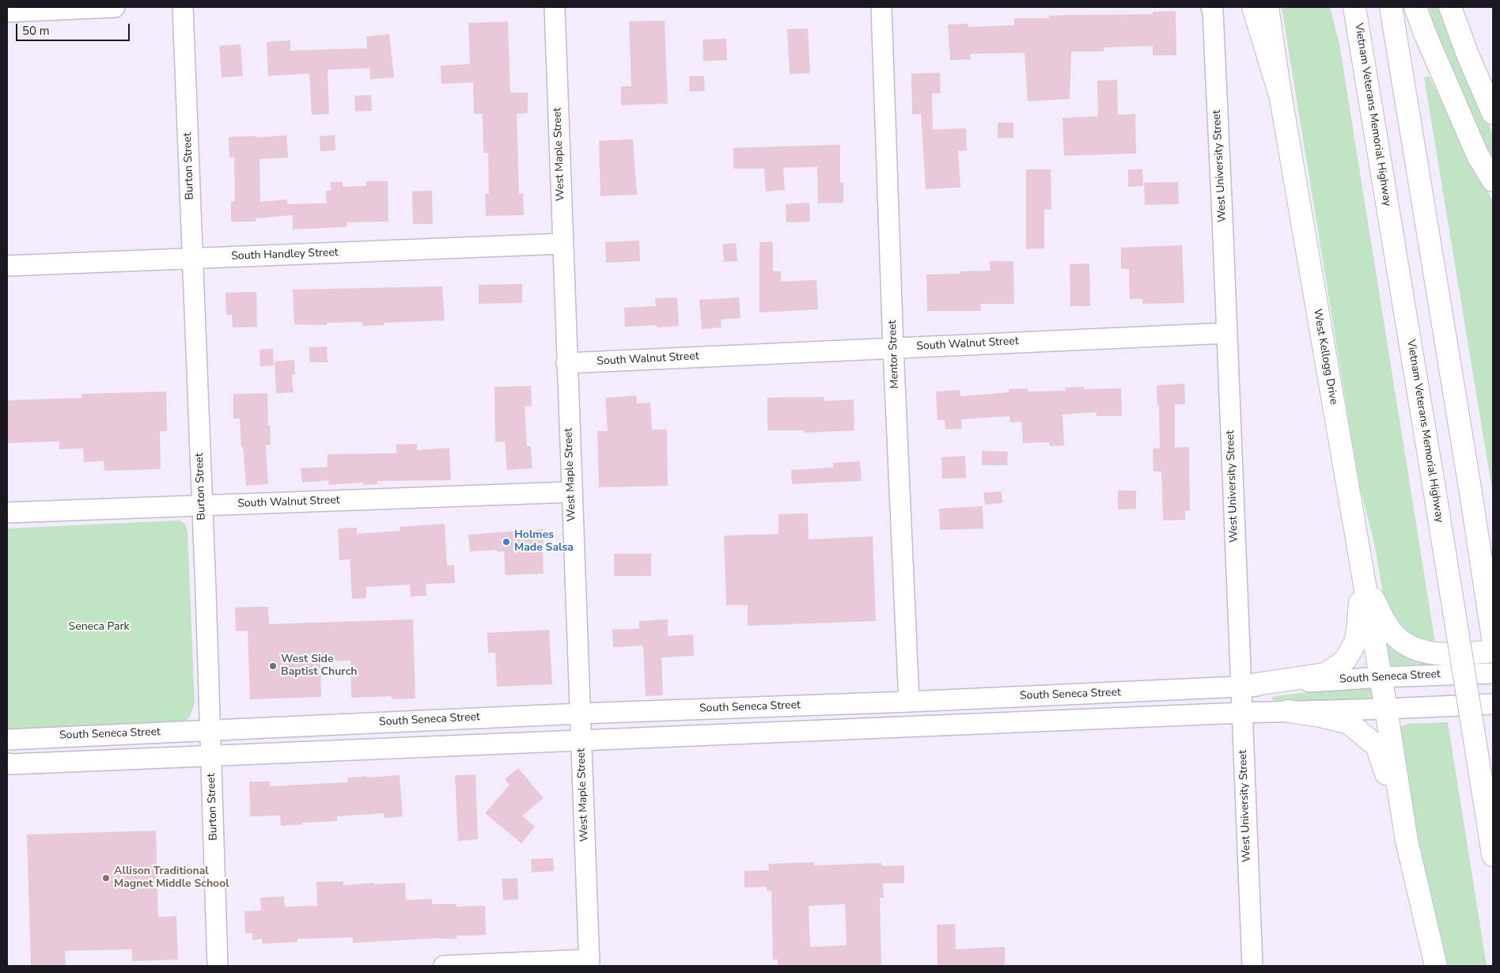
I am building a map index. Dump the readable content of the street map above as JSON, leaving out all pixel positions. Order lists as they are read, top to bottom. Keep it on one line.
{"streets":{"main road":["Vietnam Veterans Memorial Highway","West Kellogg Drive"],"street":["West Maple Street","Burton Street","West University Street","South Handley Street","South Walnut Street","Mentor Street","South Seneca Street"]},"crossings":[["West Maple Street","South Handley Street"],["West Maple Street","South Walnut Street"],["West Maple Street","South Seneca Street"],["Burton Street","South Handley Street"],["Burton Street","South Walnut Street"],["Burton Street","South Seneca Street"],["West University Street","South Walnut Street"],["West University Street","South Seneca Street"],["South Walnut Street","Mentor Street"],["Mentor Street","South Seneca Street"],["West Kellogg Drive","South Seneca Street"]],"parks":["Seneca Park"],"places":["Holmes Made Salsa","West Side Baptist Church","Allison Traditional Magnet Middle School"],"scale_bar":"50 m"}
